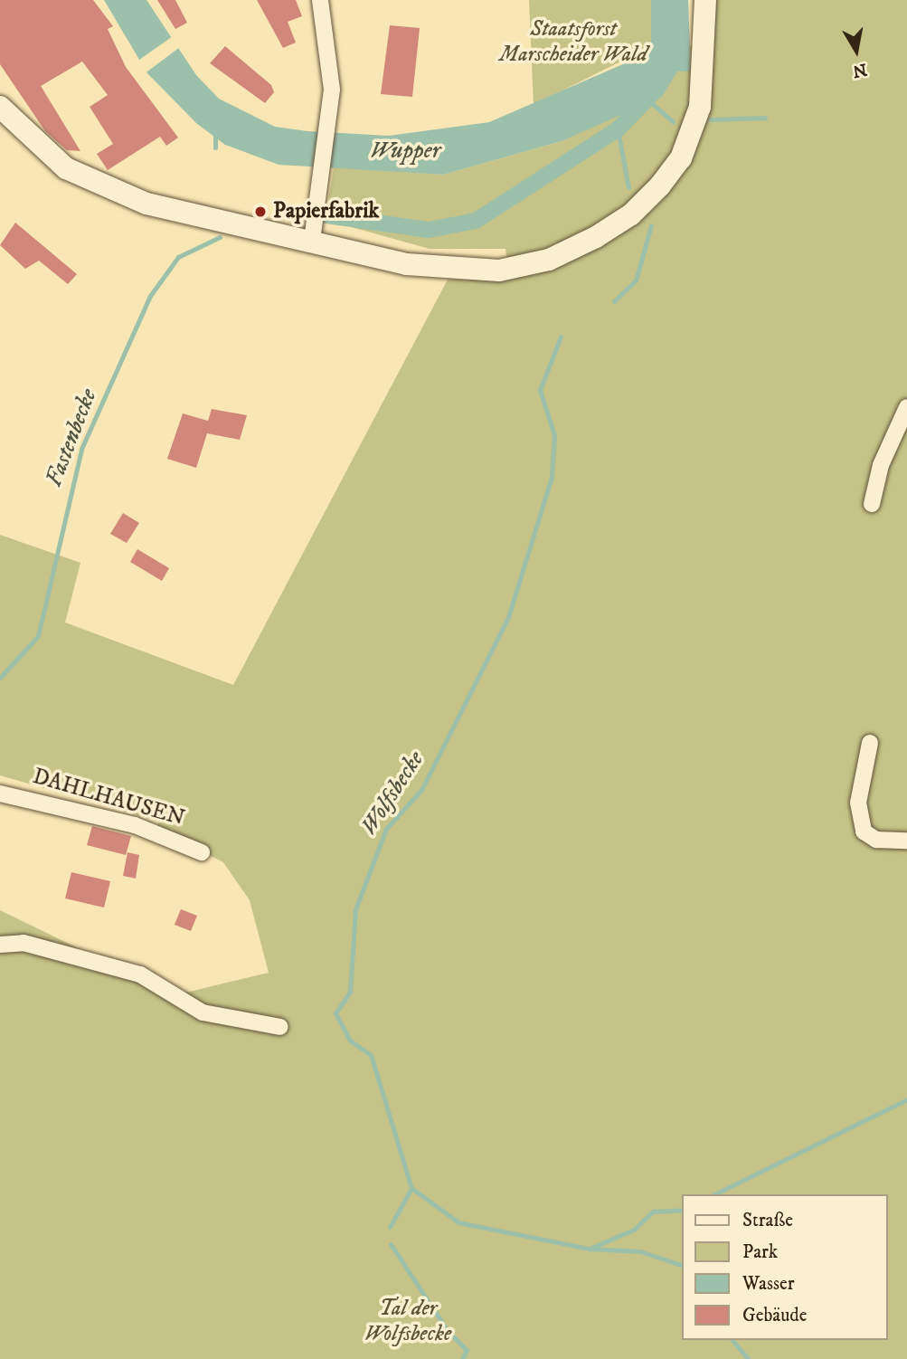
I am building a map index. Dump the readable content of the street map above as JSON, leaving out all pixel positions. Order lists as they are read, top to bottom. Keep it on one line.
{"streets":{"street":["DAHLHAUSEN"]},"water":["Wupper","Fastenbecke","Wolfsbecke"],"parks":["Staatsforst Marscheider Wald","Tal der Wolfsbecke"],"places":["Papierfabrik"],"legend":["Straße","Park","Wasser","Gebäude"],"north":"bottom"}
